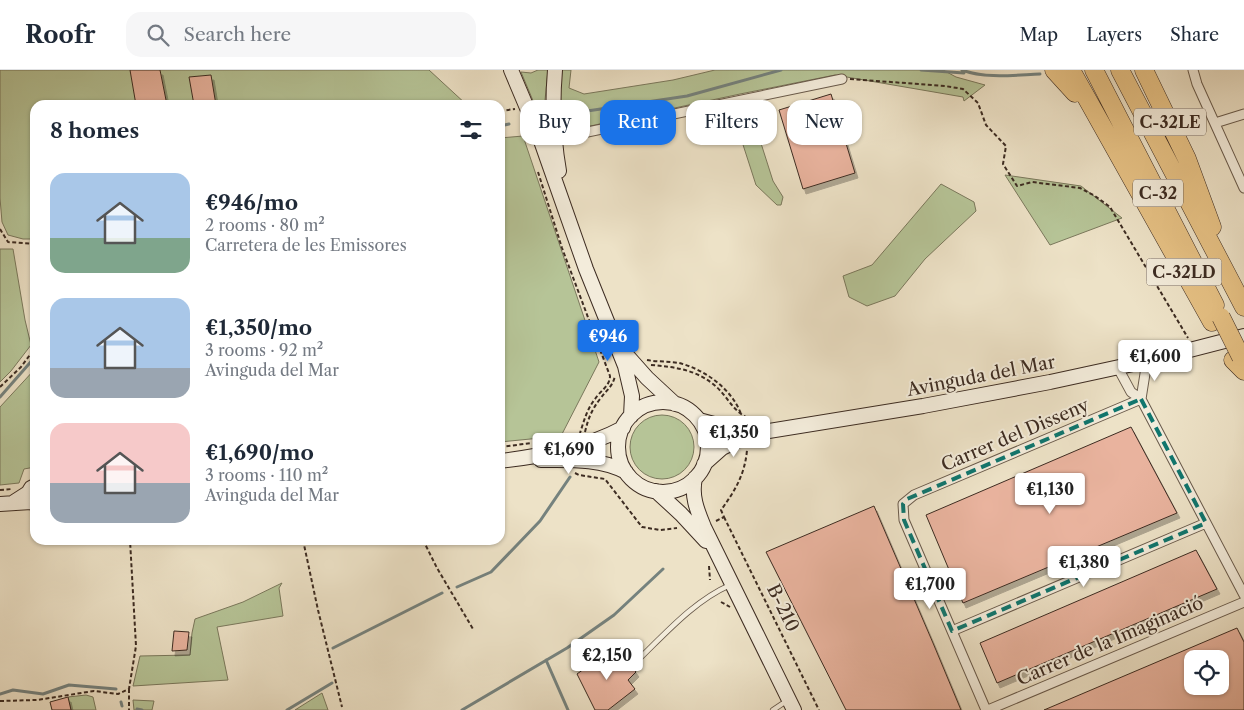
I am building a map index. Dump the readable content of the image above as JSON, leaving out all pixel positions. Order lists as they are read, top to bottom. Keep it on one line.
{"streets":{"highway":["C-32LE","C-32","C-32LD"],"main road":["Avinguda del Mar","B-210"],"street":["Carrer del Disseny","Carrer de la Imaginació"]},"crossings":[["C-32LE","C-32"],["C-32","C-32LD"],["Avinguda del Mar","B-210"]],"page":{"header":"Roofr","search":"Search here","nav":["Map","Layers","Share"],"chip":["Buy","Rent","Filters","New"],"heading":"8 homes","list":[{"name":"€946/mo","note":"2 rooms · 80 m² · Carretera de les Emissores"},{"name":"€1,350/mo","note":"3 rooms · 92 m² · Avinguda del Mar"},{"name":"€1,690/mo","note":"3 rooms · 110 m² · Avinguda del Mar"}],"price":["€946","€1,600","€1,350","€1,690","€1,130","€1,380","€1,700","€2,150"]}}
